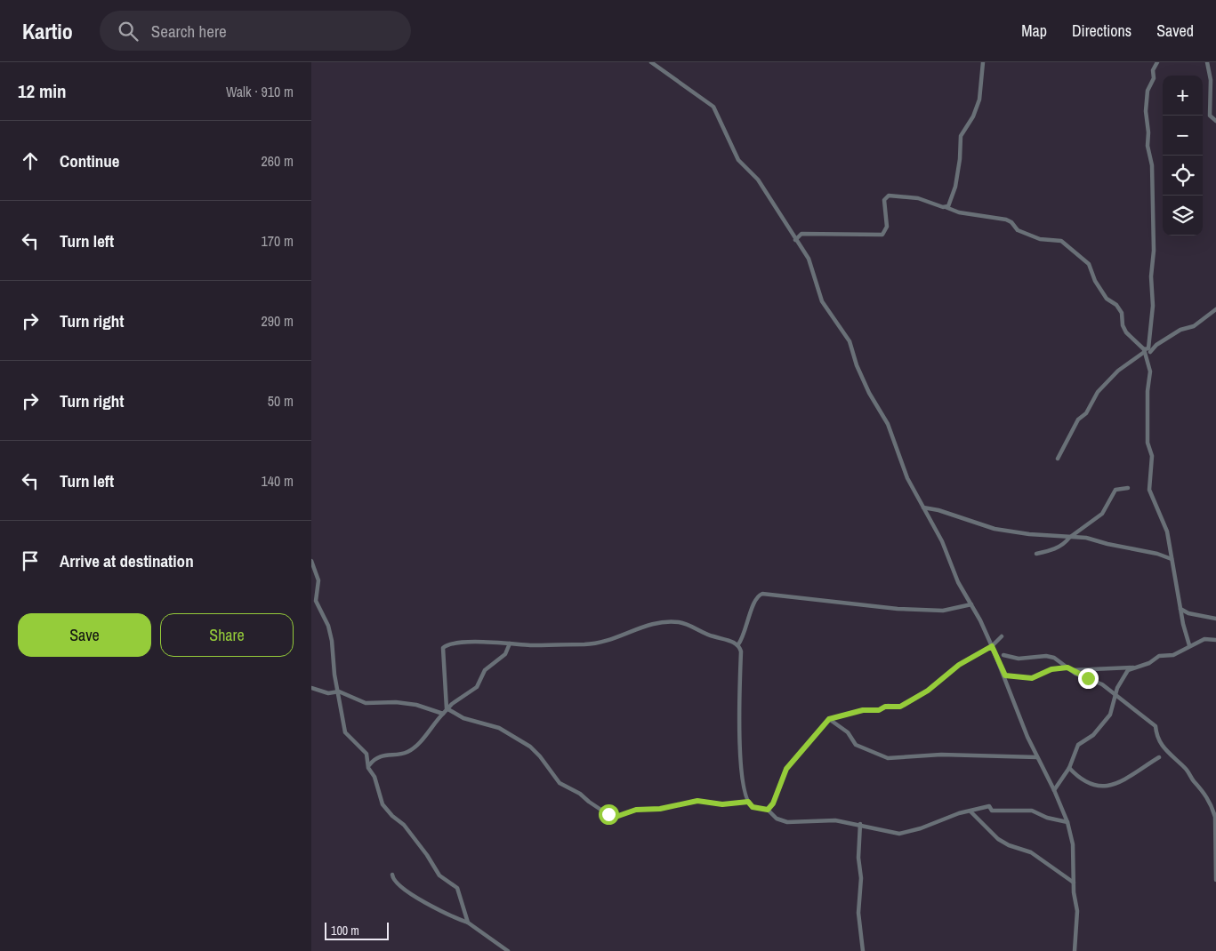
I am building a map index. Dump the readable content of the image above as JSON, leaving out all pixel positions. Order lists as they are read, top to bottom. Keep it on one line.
{"scale_bar":"100 m","page":{"header":"Kartio","search":"Search here","nav":["Map","Directions","Saved"],"heading":["12 min","Walk · 910 m"],"map_buttons":["+","−"],"list":[["Continue","260 m"],["Turn left","170 m"],["Turn right","290 m"],["Turn right","50 m"],["Turn left","140 m"],"Arrive at destination"],"buttons":["Save","Share"],"scale":"100 m"}}
